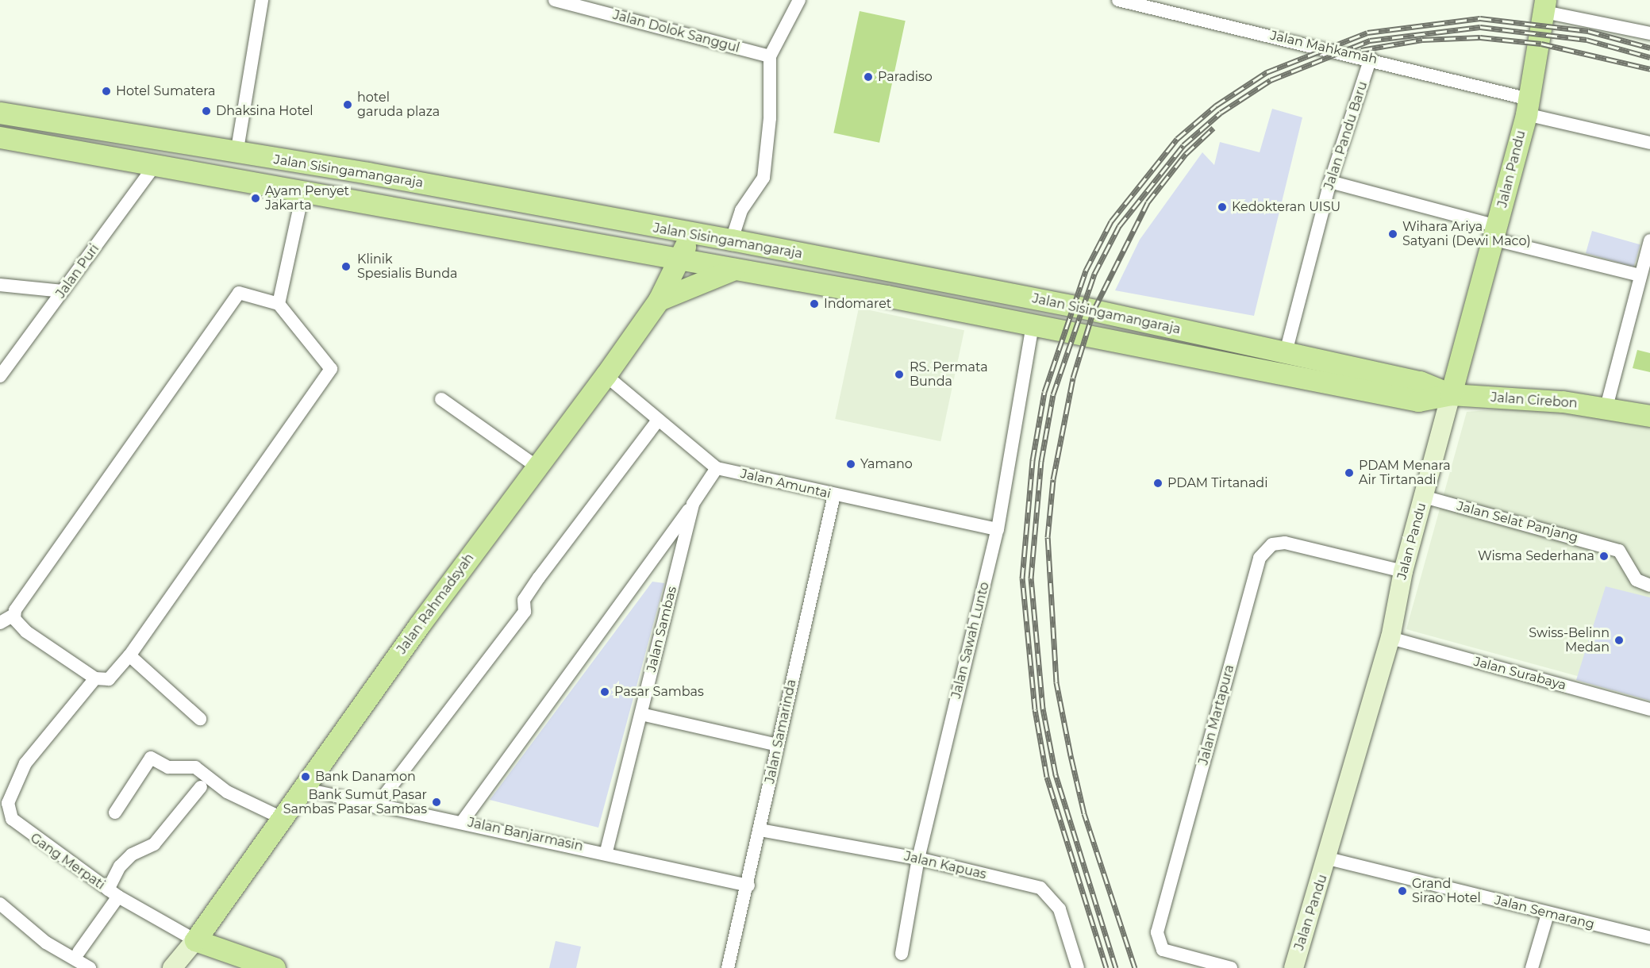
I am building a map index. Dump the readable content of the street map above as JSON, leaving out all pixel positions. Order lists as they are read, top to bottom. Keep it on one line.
{"streets":{"main road":["Jalan Pandu","Jalan Sisingamangaraja","Jalan Cirebon","Jalan Rahmadsyah"],"street":["Jalan Dolok Sanggul","Jalan Mahkamah","Jalan Pandu Baru","Jalan Puri","Jalan Amuntai","Jalan Selat Panjang","Jalan Sambas","Jalan Sawah Lunto","Jalan Surabaya","Jalan Martapura","Jalan Samarinda","Jalan Banjarmasin","Gang Merpati","Jalan Kapuas","Jalan Semarang"]},"crossings":[["Jalan Mahkamah","Jalan Pandu Baru"],["Jalan Mahkamah","Jalan Pandu"],["Jalan Pandu Baru","Jalan Sisingamangaraja"],["Jalan Pandu","Jalan Sisingamangaraja"],["Jalan Pandu","Jalan Cirebon"],["Jalan Pandu","Jalan Selat Panjang"],["Jalan Pandu","Jalan Surabaya"],["Jalan Pandu","Jalan Martapura"],["Jalan Pandu","Jalan Semarang"],["Jalan Sisingamangaraja","Jalan Puri"],["Jalan Sisingamangaraja","Jalan Cirebon"],["Jalan Sisingamangaraja","Jalan Rahmadsyah"],["Jalan Sisingamangaraja","Jalan Sawah Lunto"],["Jalan Amuntai","Jalan Rahmadsyah"],["Jalan Amuntai","Jalan Sambas"],["Jalan Amuntai","Jalan Sawah Lunto"],["Jalan Amuntai","Jalan Samarinda"],["Jalan Rahmadsyah","Jalan Banjarmasin"],["Jalan Rahmadsyah","Gang Merpati"],["Jalan Sambas","Jalan Banjarmasin"],["Jalan Sawah Lunto","Jalan Kapuas"],["Jalan Samarinda","Jalan Banjarmasin"],["Jalan Samarinda","Jalan Kapuas"]],"places":["Paradiso","Hotel Sumatera","hotel garuda plaza","Dhaksina Hotel","Ayam Penyet Jakarta","Kedokteran UISU","Wihara Ariya Satyani (Dewi Maco)","Klinik Spesialis Bunda","Indomaret","RS. Permata Bunda","Yamano","PDAM Menara Air Tirtanadi","PDAM Tirtanadi","Wisma Sederhana","Swiss-Belinn Medan","Pasar Sambas","Bank Danamon","Bank Sumut Pasar Sambas Pasar Sambas","Grand Sirao Hotel"]}
